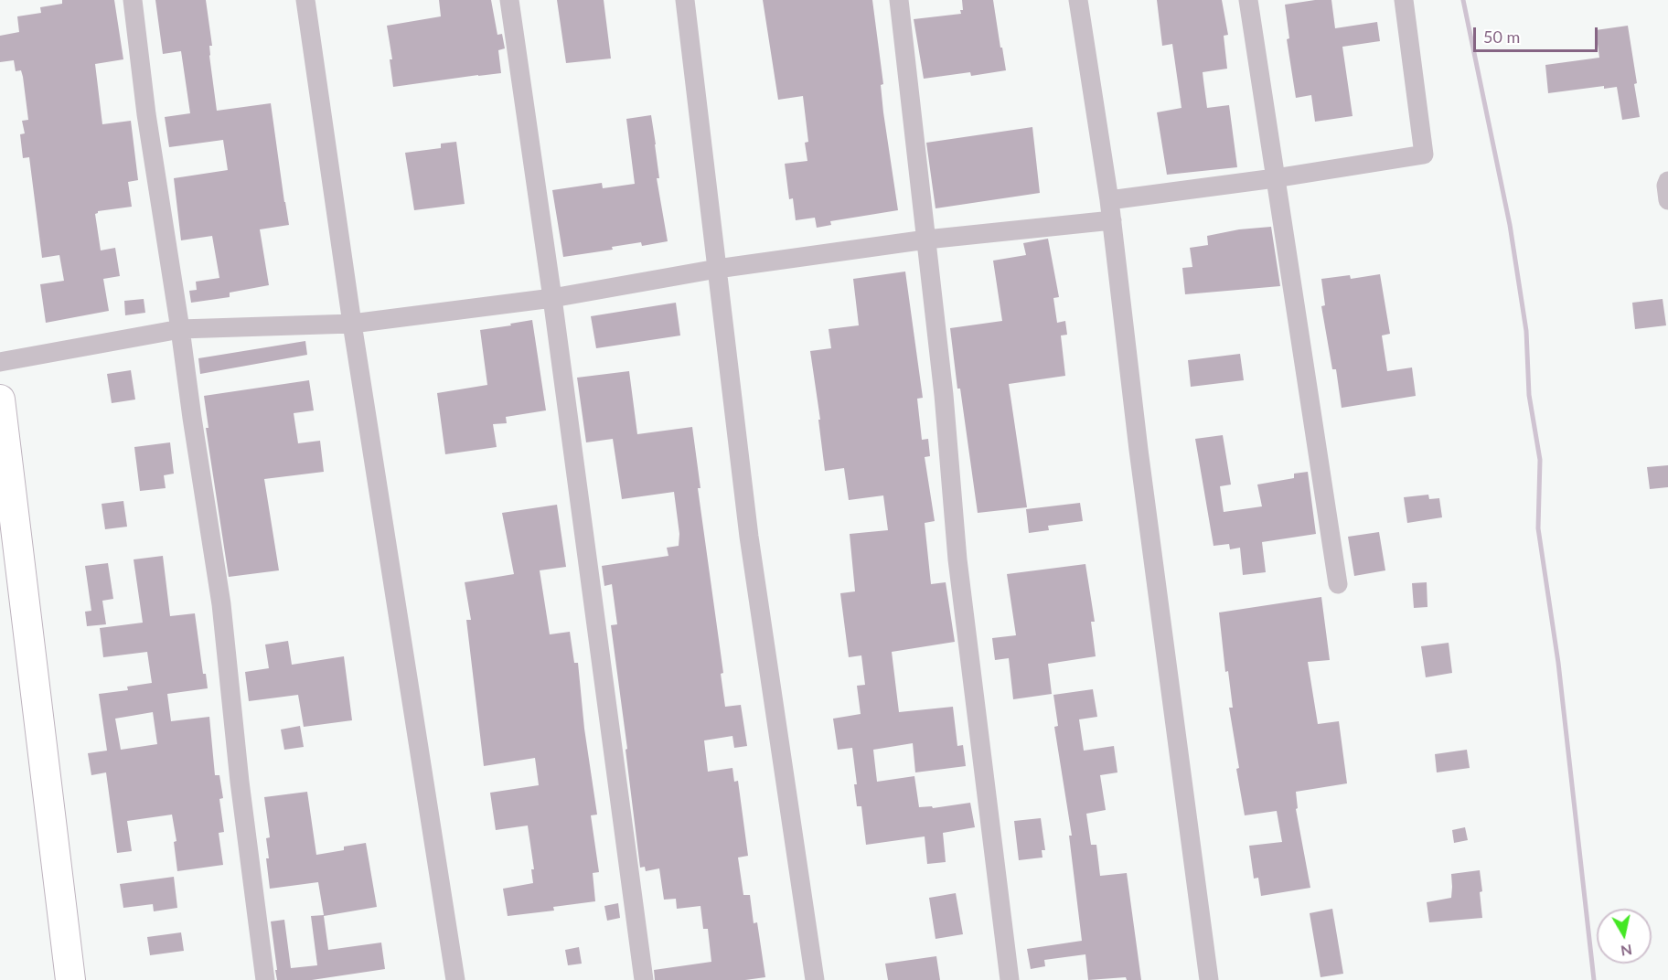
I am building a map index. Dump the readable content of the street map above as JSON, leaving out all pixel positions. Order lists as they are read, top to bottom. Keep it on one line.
{"scale_bar":"50 m","north":"bottom"}
